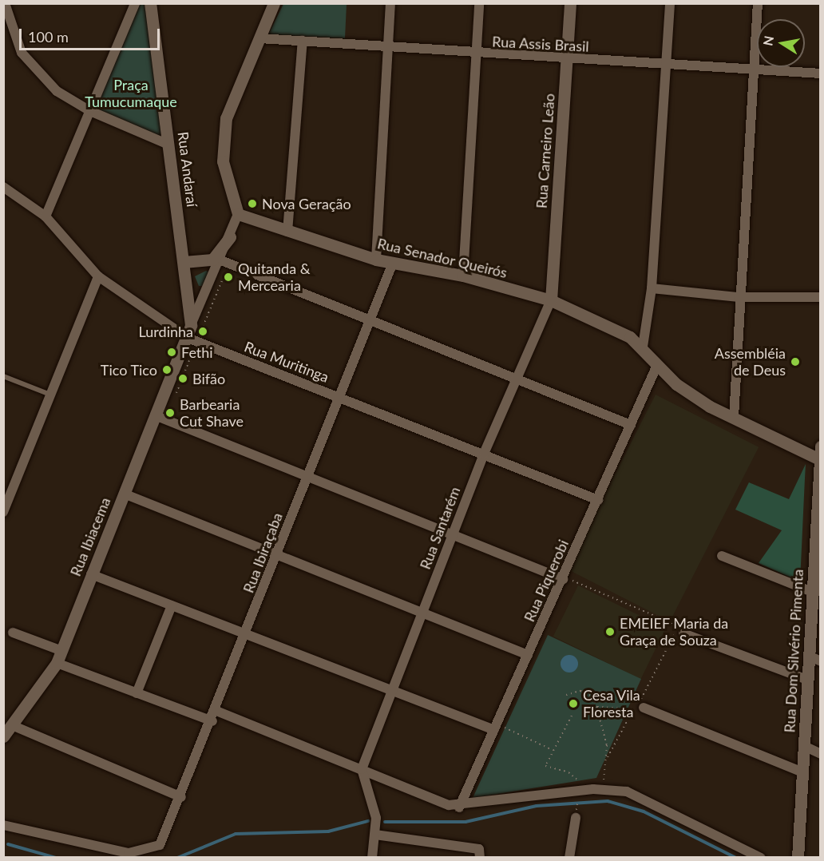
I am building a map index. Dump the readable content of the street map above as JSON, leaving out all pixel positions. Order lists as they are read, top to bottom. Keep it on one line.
{"streets":{"street":["Rua Assis Brasil","Rua Carneiro Leão","Rua Andaraí","Rua Senador Queirós","Rua Muritinga","Rua Santarém","Rua Ibiacema","Rua Ibiraçaba","Rua Piquerobi","Rua Dom Silvério Pimenta"]},"crossings":[["Rua Assis Brasil","Rua Carneiro Leão"],["Rua Carneiro Leão","Rua Senador Queirós"],["Rua Carneiro Leão","Rua Santarém"],["Rua Andaraí","Rua Muritinga"],["Rua Andaraí","Rua Ibiacema"],["Rua Senador Queirós","Rua Santarém"],["Rua Senador Queirós","Rua Ibiraçaba"],["Rua Senador Queirós","Rua Piquerobi"],["Rua Senador Queirós","Rua Dom Silvério Pimenta"],["Rua Muritinga","Rua Santarém"],["Rua Muritinga","Rua Ibiacema"],["Rua Muritinga","Rua Ibiraçaba"],["Rua Muritinga","Rua Piquerobi"]],"parks":["Praça Tumucumaque"],"places":["Nova Geração","Quitanda & Mercearia","Lurdinha","Fethi","Assembléia de Deus","Tico Tico","Bifão","Barbearia Cut Shave","EMEIEF Maria da Graça de Souza","Cesa Vila Floresta"],"scale_bar":"100 m","north":"left"}
